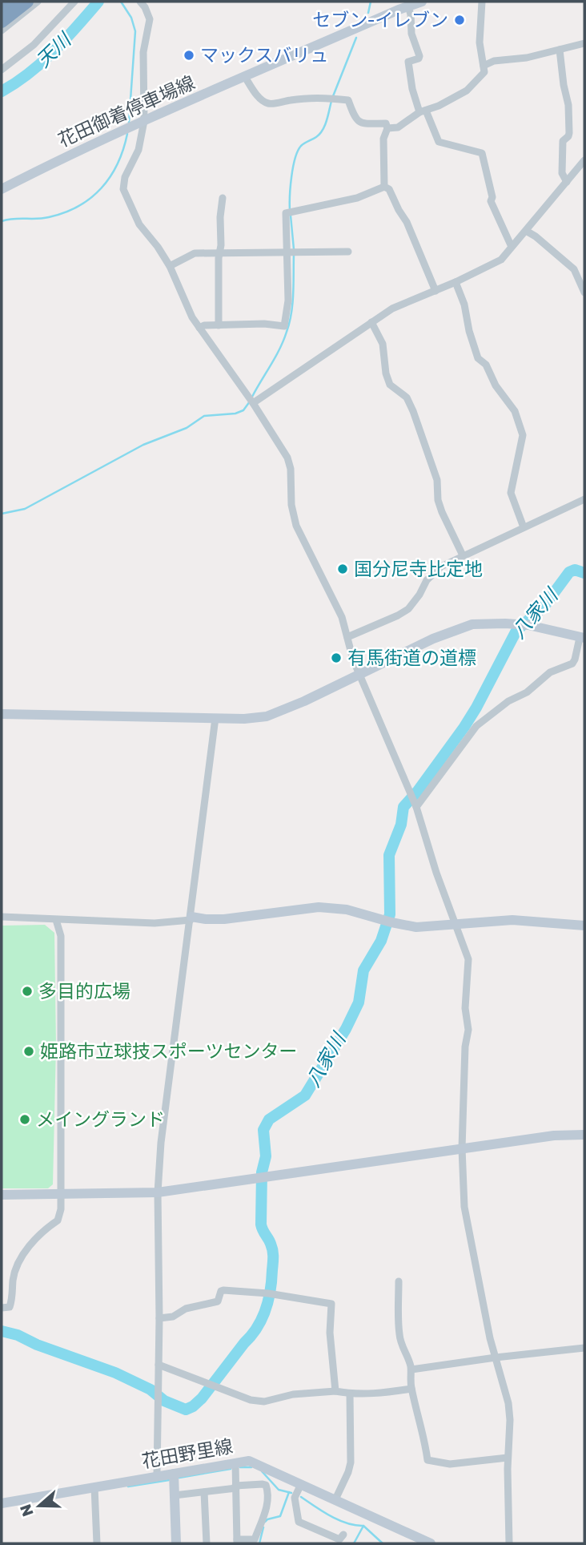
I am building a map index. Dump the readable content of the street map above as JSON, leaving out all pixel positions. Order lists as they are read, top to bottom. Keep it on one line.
{"streets":{"street":["花田御着停車場線","花田野里線"]},"water":["天川","八家川"],"places":["セブン-イレブン","マックスバリュ","国分尼寺比定地","有馬街道の道標","多目的広場","姫路市立球技スポーツセンター","メイングランド"],"north":"left"}
